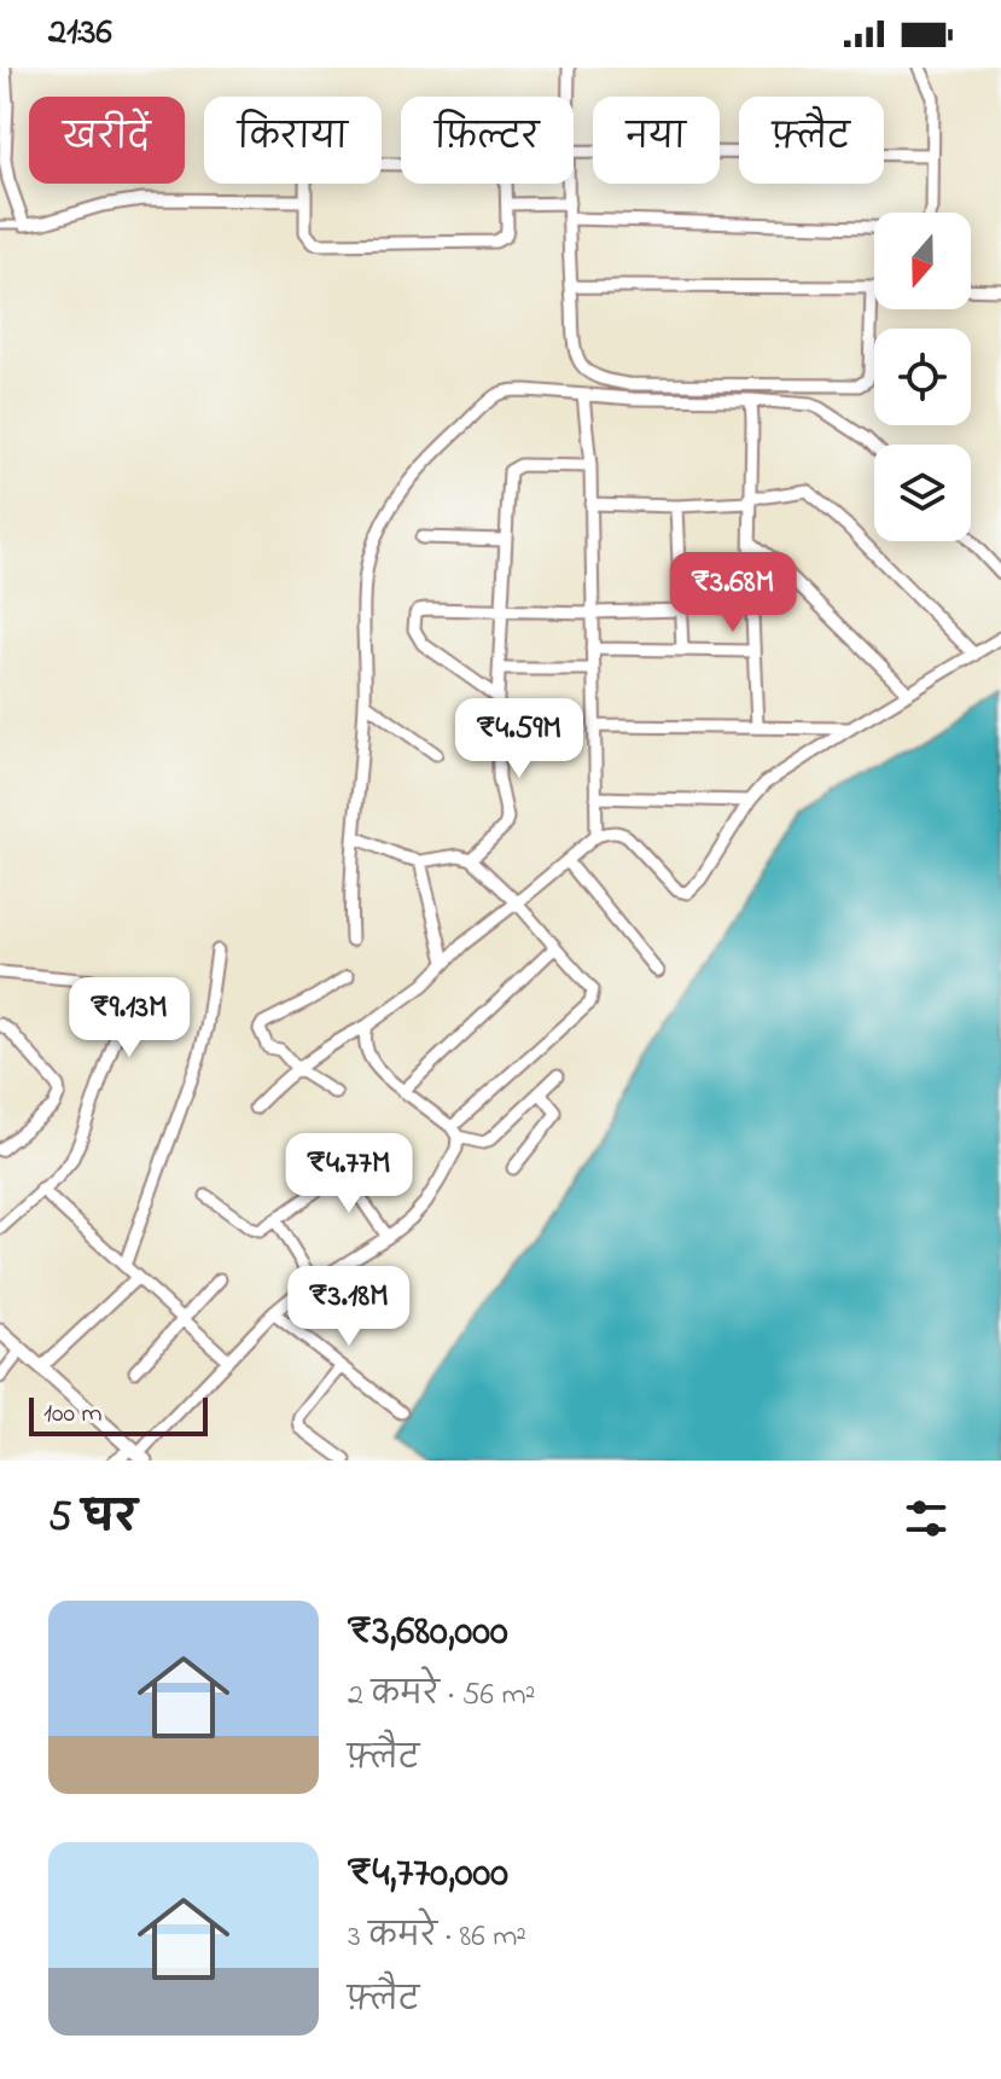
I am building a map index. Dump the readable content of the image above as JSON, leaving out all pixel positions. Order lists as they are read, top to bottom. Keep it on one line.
{"scale_bar":"100 m","north":"bottom","page":{"status":"21:36","chip":["खरीदें","किराया","फ़िल्टर","नया","फ़्लैट"],"price":["₹3.68M","₹4.59M","₹9.13M","₹4.77M","₹3.18M"],"scale":"100 m","heading":"5 घर","list":[{"name":"₹3,680,000","note":"2 कमरे · 56 m² · फ़्लैट"},{"name":"₹4,770,000","note":"3 कमरे · 86 m² · फ़्लैट"}]}}
